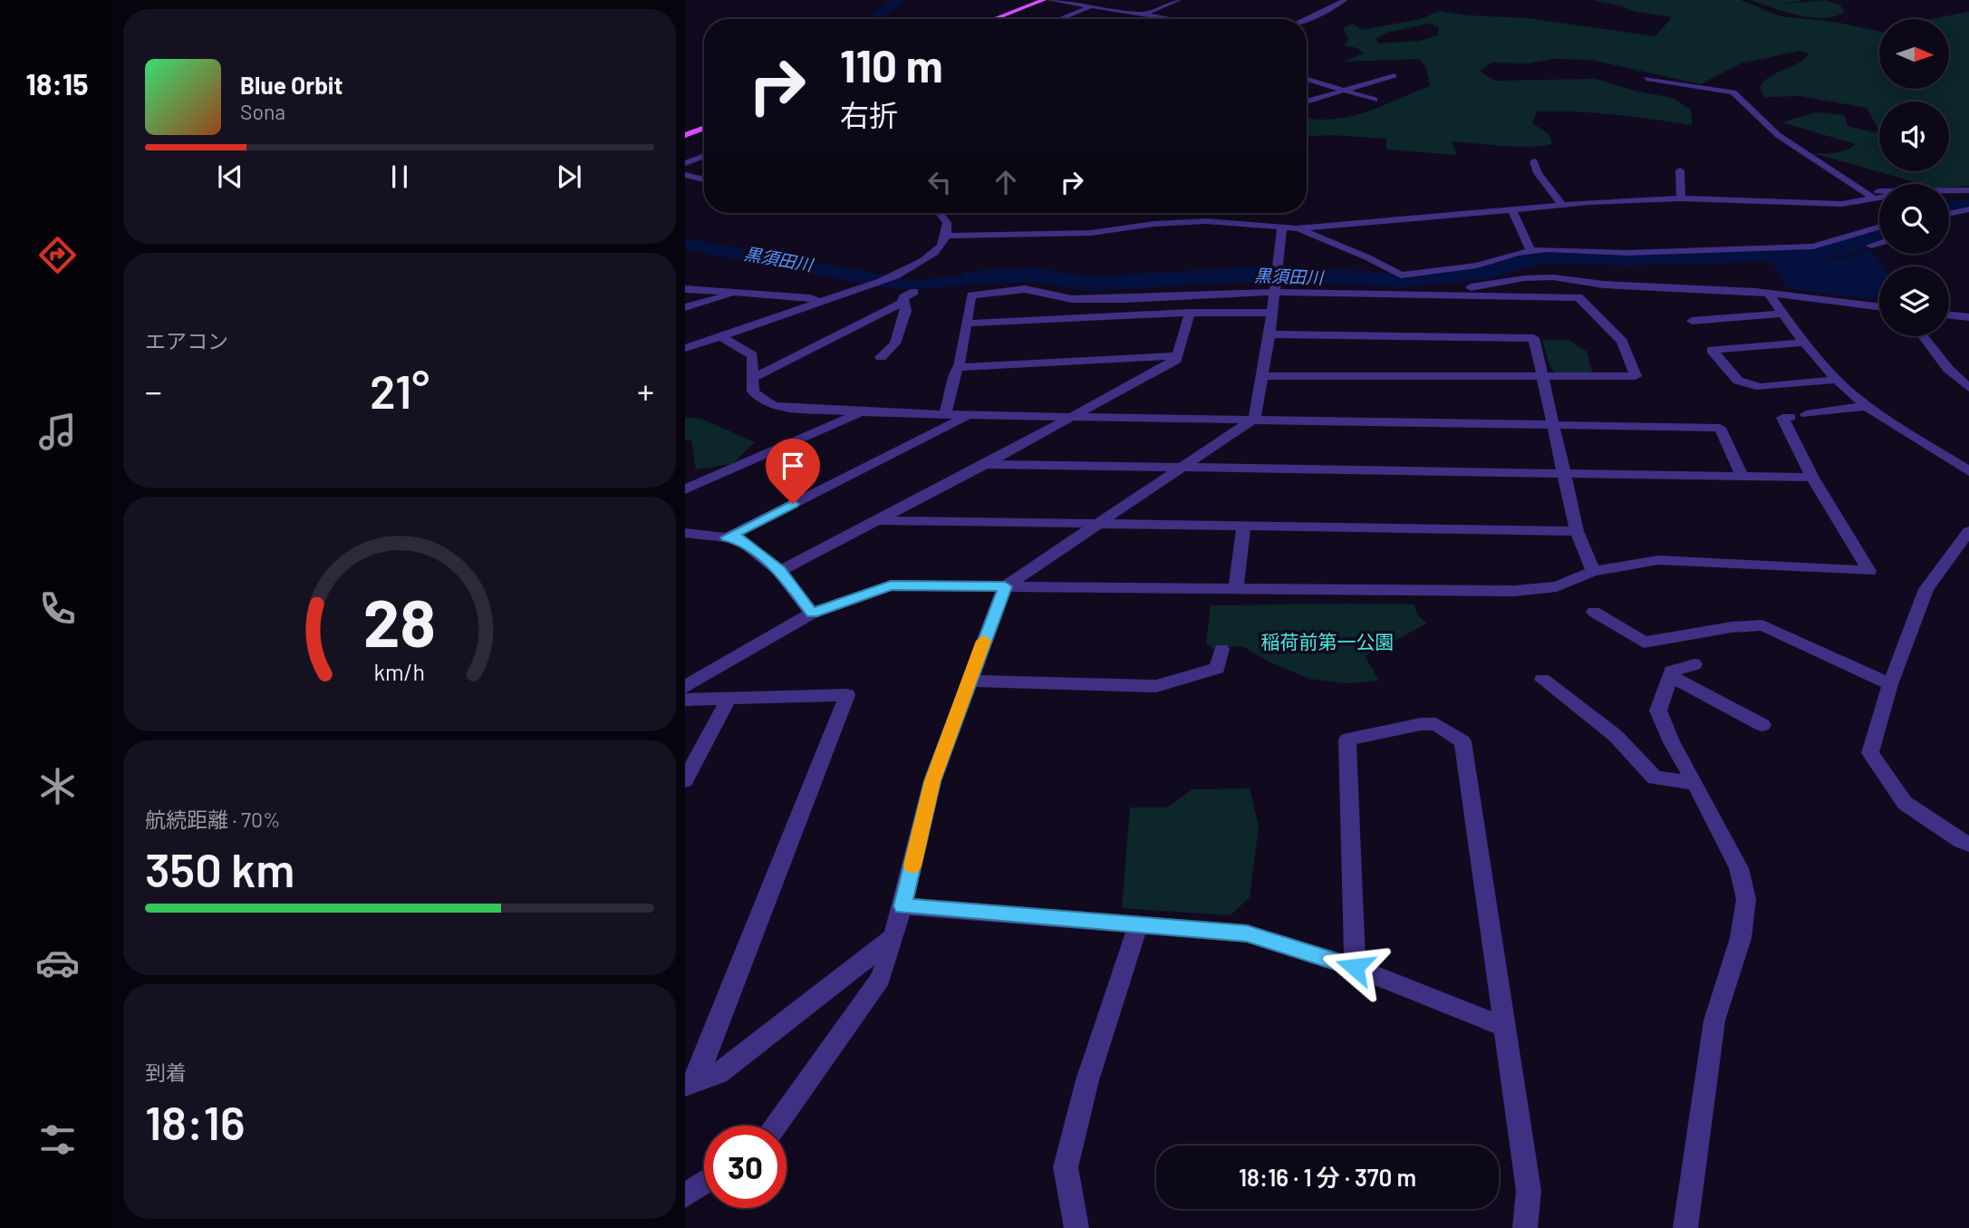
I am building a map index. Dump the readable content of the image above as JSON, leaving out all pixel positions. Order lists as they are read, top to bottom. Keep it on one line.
{"water":["黒須田川"],"parks":["稲荷前第一公園"],"north":"right","page":{"tabs":"18:15","turn":["110 m","右折"],"song":["Blue Orbit","Sona"],"tile":["エアコン",["航続距離 · 70%","350 km"],["到着","18:16"]],"heat":["−","21°","+"],"limit":"30","trip":"18:16 · 1 分 · 370 m","gauge":["28","km/h"]}}
